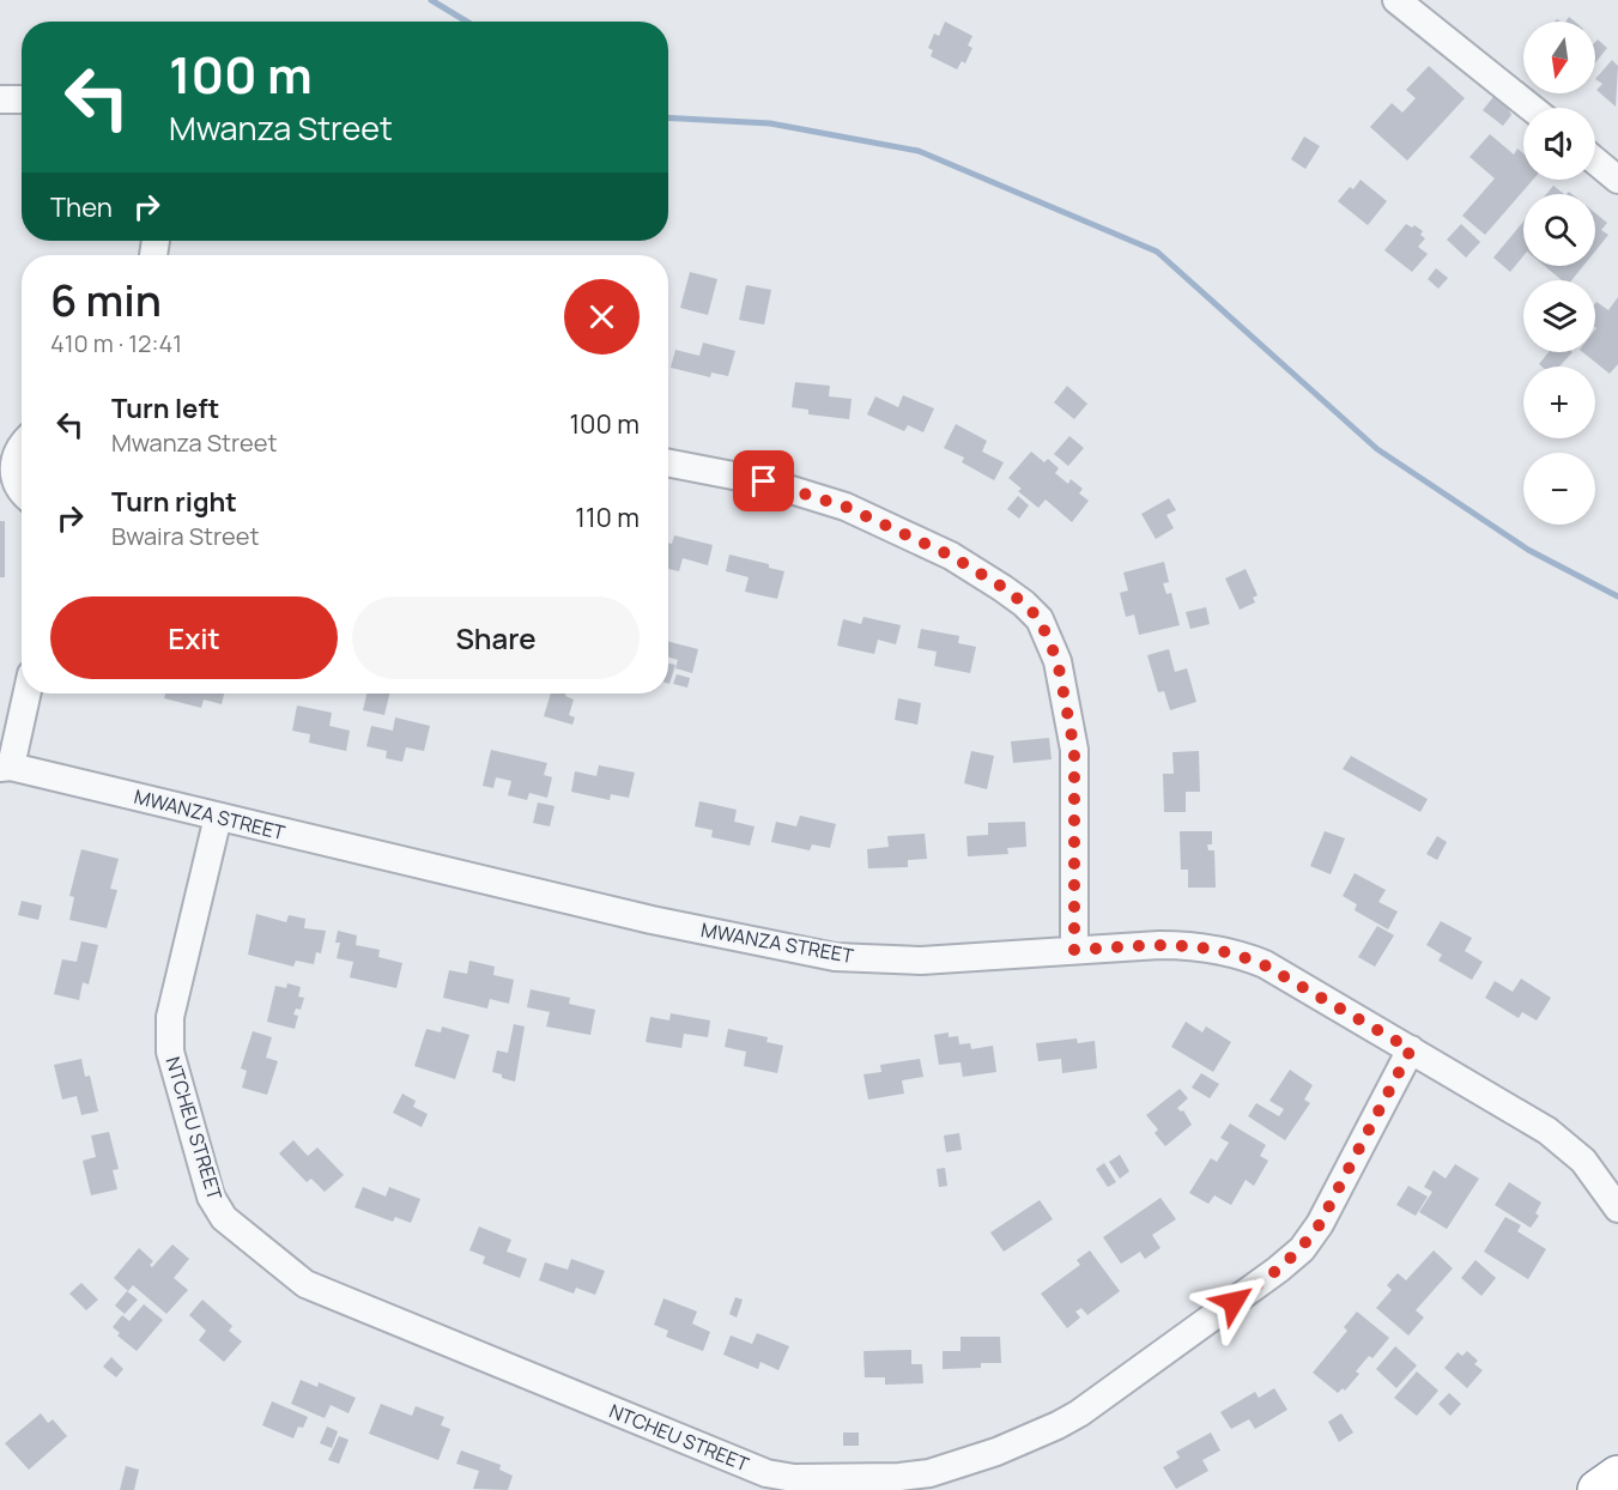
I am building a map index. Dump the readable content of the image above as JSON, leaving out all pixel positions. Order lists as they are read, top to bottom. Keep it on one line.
{"streets":{"street":["MWANZA STREET","NTCHEU STREET"]},"crossings":[["MWANZA STREET","NTCHEU STREET"]],"north":"bottom","page":{"map_buttons":["+","−"],"turn":["100 m","Mwanza Street"],"then":"Then","heading":["6 min","410 m · 12:41"],"list":[{"name":"Turn left","note":"Mwanza Street","value":"100 m"},{"name":"Turn right","note":"Bwaira Street","value":"110 m"}],"buttons":["Exit","Share"]}}
